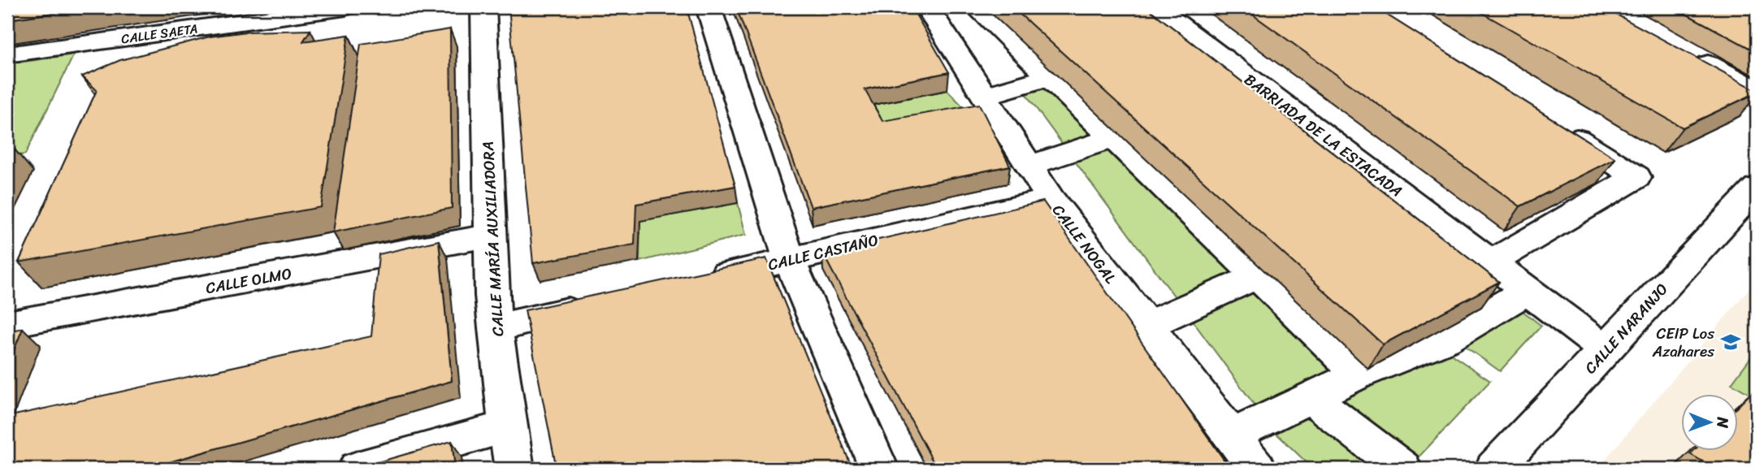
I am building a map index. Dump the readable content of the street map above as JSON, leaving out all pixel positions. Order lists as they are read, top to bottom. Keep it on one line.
{"streets":{"street":["CALLE SAETA","BARRIADA DE LA ESTACADA","CALLE MARÍA AUXILIADORA","CALLE NOGAL","CALLE CASTAÑO","CALLE OLMO","CALLE NARANJO"]},"crossings":[["BARRIADA DE LA ESTACADA","CALLE NARANJO"],["CALLE MARÍA AUXILIADORA","CALLE OLMO"],["CALLE NOGAL","CALLE CASTAÑO"]],"places":{"school or university":["CEIP Los Azahares"]},"north":"right"}
